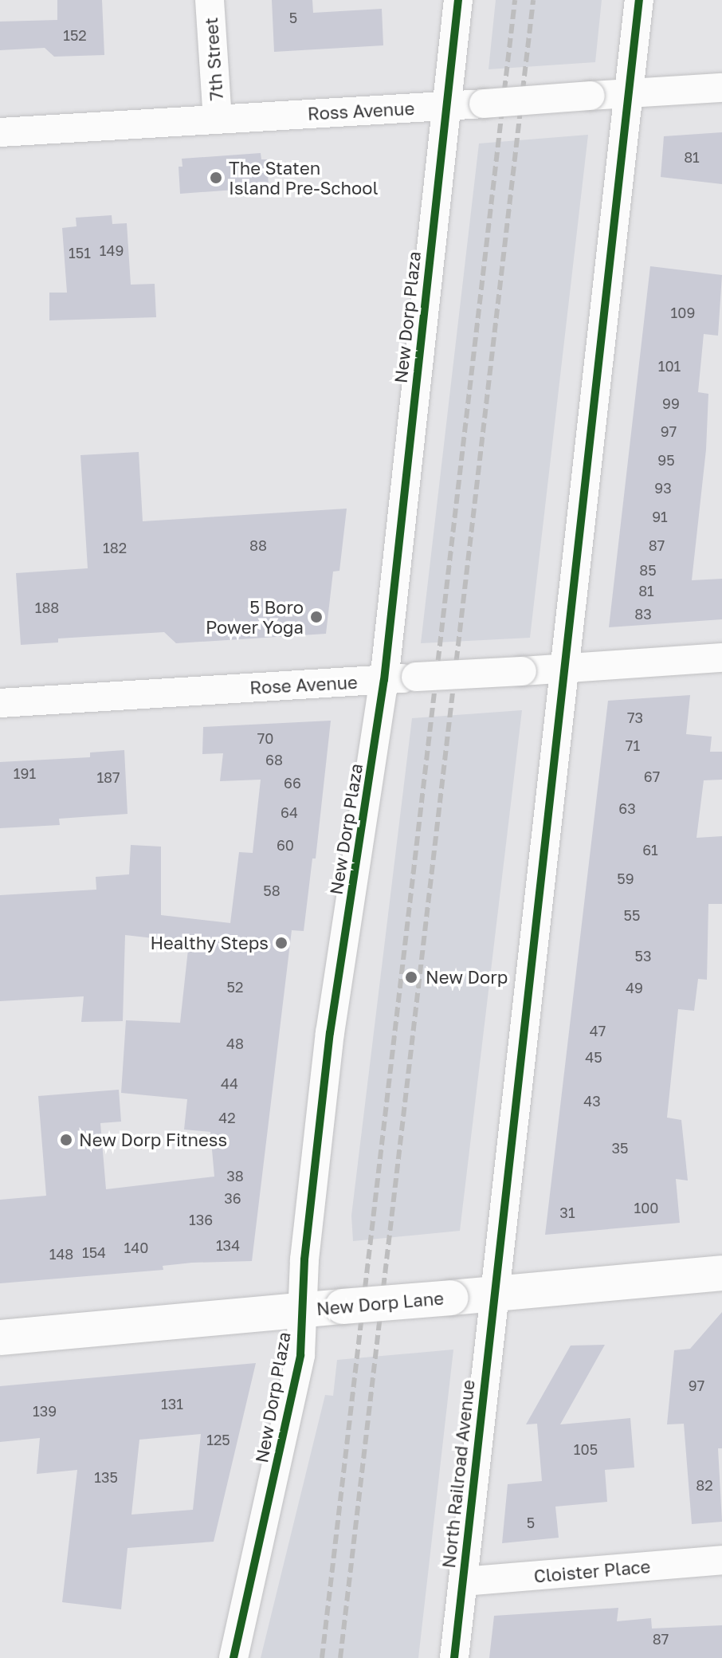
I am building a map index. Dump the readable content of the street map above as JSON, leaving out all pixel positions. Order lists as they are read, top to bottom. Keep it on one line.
{"streets":{"street":["7th Street","Ross Avenue","New Dorp Plaza","Rose Avenue","New Dorp Lane","North Railroad Avenue","Cloister Place"]},"crossings":[["7th Street","Ross Avenue"],["Ross Avenue","New Dorp Plaza"],["New Dorp Plaza","Rose Avenue"],["New Dorp Plaza","New Dorp Lane"],["New Dorp Lane","North Railroad Avenue"],["North Railroad Avenue","Cloister Place"]],"places":["The Staten Island Pre-School","5 Boro Power Yoga","Healthy Steps","New Dorp","New Dorp Fitness"],"house_numbers":["5","152","81","149","151","109","101","99","97","95","93","91","88","87","182","85","81","188","83","73","70","71","68","191","67","187","66","63","64","60","61","59","58","55","53","52","49","47","48","45","44","43","42","35","38","36","100","31","136","134","140","154","148","97","131","139","125","105","135","82","5","87"]}
